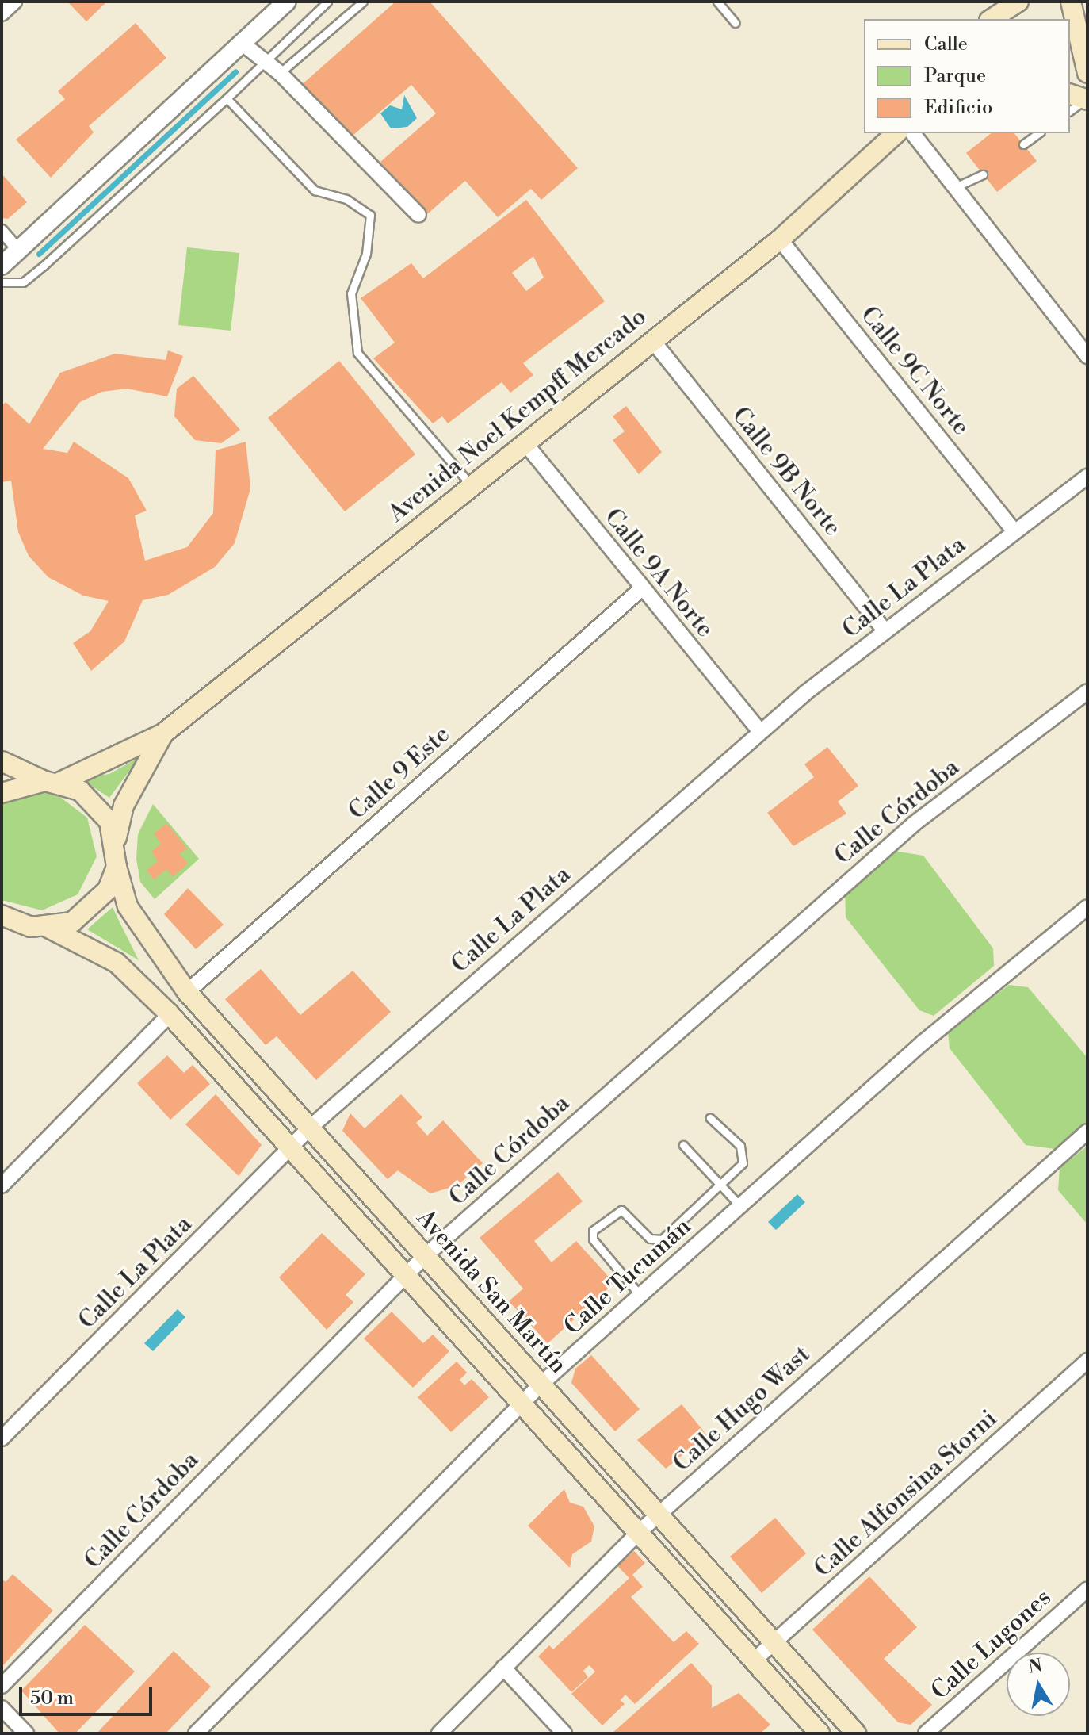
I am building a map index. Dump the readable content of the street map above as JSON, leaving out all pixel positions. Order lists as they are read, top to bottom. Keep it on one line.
{"streets":{"main road":["Avenida Noel Kempff Mercado","Avenida San Martín"],"street":["Calle 9C Norte","Calle 9B Norte","Calle 9A Norte","Calle La Plata","Calle 9 Este","Calle Córdoba","Calle Tucumán","Calle Hugo Wast","Calle Alfonsina Storni","Calle Lugones"]},"crossings":[["Calle 9C Norte","Avenida Noel Kempff Mercado"],["Calle 9C Norte","Calle La Plata"],["Avenida Noel Kempff Mercado","Calle 9B Norte"],["Avenida Noel Kempff Mercado","Calle 9A Norte"],["Avenida Noel Kempff Mercado","Avenida San Martín"],["Calle 9B Norte","Calle La Plata"],["Calle 9A Norte","Calle La Plata"],["Calle 9A Norte","Calle 9 Este"],["Calle La Plata","Avenida San Martín"],["Calle 9 Este","Avenida San Martín"],["Calle Córdoba","Avenida San Martín"],["Calle Tucumán","Avenida San Martín"],["Avenida San Martín","Calle Hugo Wast"],["Avenida San Martín","Calle Alfonsina Storni"]],"legend":["Calle","Parque","Edificio"],"scale_bar":"50 m","north":"top"}
